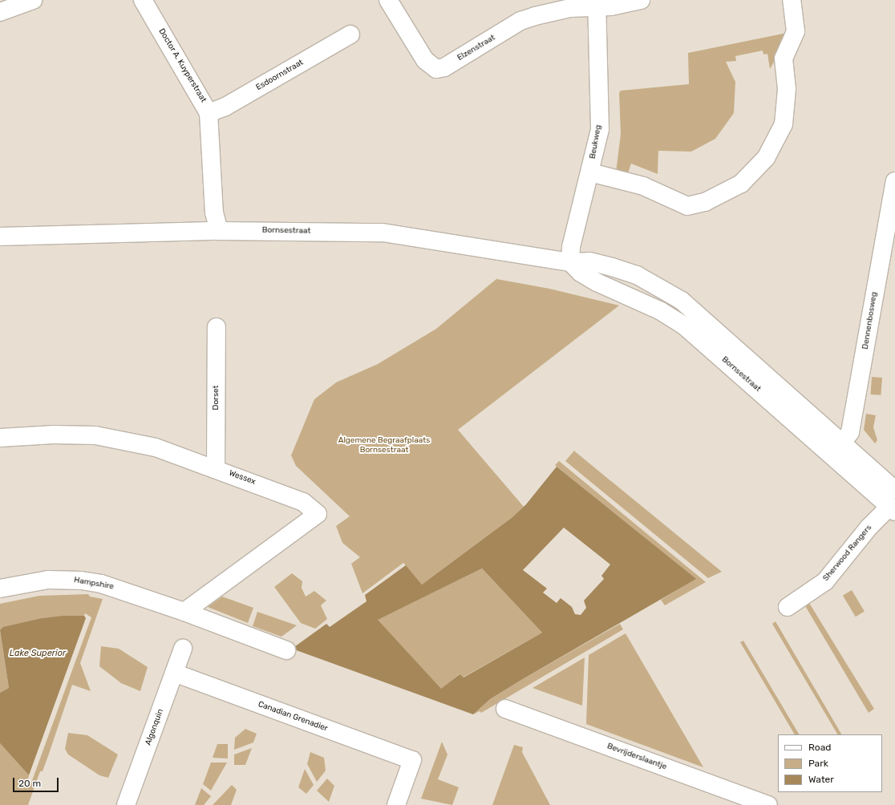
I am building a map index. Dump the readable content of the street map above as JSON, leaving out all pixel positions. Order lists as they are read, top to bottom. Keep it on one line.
{"streets":{"street":["Elzenstraat","Doctor A. Kuyperstraat","Esdoornstraat","Beukweg","Bornsestraat","Dennenbosweg","Dorset","Wessex","Sherwood Rangers","Hampshire","Canadian Grenadier","Algonquin","Bevrijderslaantje"]},"crossings":[["Elzenstraat","Beukweg"],["Doctor A. Kuyperstraat","Esdoornstraat"],["Doctor A. Kuyperstraat","Bornsestraat"],["Beukweg","Bornsestraat"],["Bornsestraat","Dennenbosweg"],["Bornsestraat","Sherwood Rangers"],["Dorset","Wessex"],["Wessex","Hampshire"],["Canadian Grenadier","Algonquin"]],"water":["Lake Superior"],"parks":["Algemene Begraafplaats Bornsestraat"],"legend":["Road","Park","Water"],"scale_bar":"20 m"}
